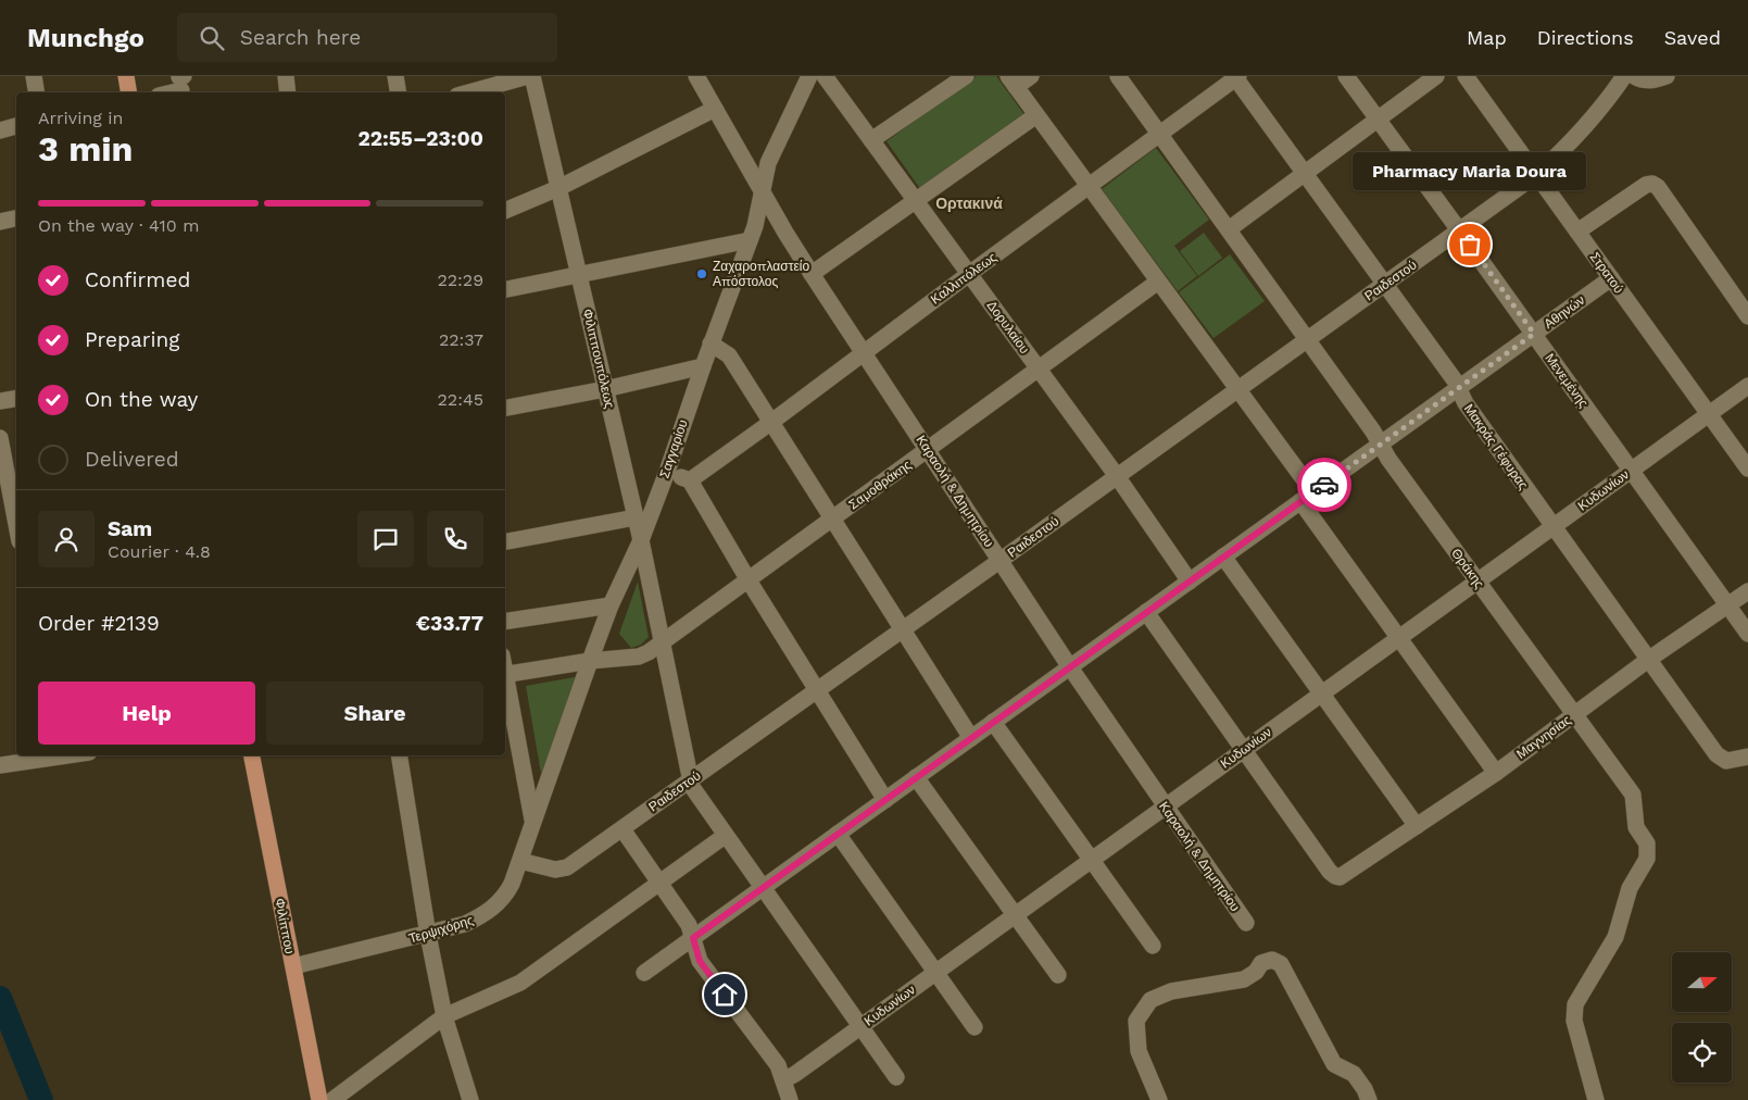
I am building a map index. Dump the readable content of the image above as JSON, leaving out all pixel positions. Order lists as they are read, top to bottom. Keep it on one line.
{"streets":{"main road":["Φιλίππου"],"street":["Στρατού","Καλλιπόλεως","Ραιδεστού","Αθηνών","Δορυλαίου","Φιλιππουπόλεως","Μενεμένης","Μακράς Γέφυρας","Σαγγαρίου","Σαμοθράκης","Κυδωνίων","Καραολή & Δημητρίου","Θράκης","Μαγνησίας","Τερψιχόρης"]},"crossings":[["Στρατού","Ραιδεστού"],["Στρατού","Αθηνών"],["Στρατού","Κυδωνίων"],["Καλλιπόλεως","Δορυλαίου"],["Καλλιπόλεως","Μακράς Γέφυρας"],["Καλλιπόλεως","Καραολή & Δημητρίου"],["Καλλιπόλεως","Θράκης"],["Ραιδεστού","Δορυλαίου"],["Ραιδεστού","Φιλιππουπόλεως"],["Ραιδεστού","Μενεμένης"],["Ραιδεστού","Μακράς Γέφυρας"],["Ραιδεστού","Καραολή & Δημητρίου"],["Ραιδεστού","Θράκης"],["Ραιδεστού","Τερψιχόρης"],["Αθηνών","Δορυλαίου"],["Αθηνών","Φιλιππουπόλεως"],["Αθηνών","Μενεμένης"],["Αθηνών","Μακράς Γέφυρας"],["Αθηνών","Καραολή & Δημητρίου"],["Αθηνών","Θράκης"],["Δορυλαίου","Σαμοθράκης"],["Φιλιππουπόλεως","Σαγγαρίου"],["Φιλιππουπόλεως","Σαμοθράκης"],["Φιλιππουπόλεως","Κυδωνίων"],["Μενεμένης","Κυδωνίων"],["Μενεμένης","Μαγνησίας"],["Μακράς Γέφυρας","Κυδωνίων"],["Μακράς Γέφυρας","Μαγνησίας"],["Σαγγαρίου","Σαμοθράκης"],["Σαγγαρίου","Καραολή & Δημητρίου"],["Σαγγαρίου","Τερψιχόρης"],["Σαμοθράκης","Καραολή & Δημητρίου"],["Κυδωνίων","Καραολή & Δημητρίου"],["Κυδωνίων","Θράκης"],["Κυδωνίων","Μαγνησίας"],["Θράκης","Μαγνησίας"],["Φιλίππου","Τερψιχόρης"]],"districts":["Ορτακινά"],"places":["Pharmacy Maria Doura","Ζαχαροπλαστείο Απόστολος"],"north":"right","page":{"header":"Munchgo","search":"Search here","nav":["Map","Directions","Saved"],"heading":["3 min","Arriving in","22:55–23:00"],"panel":["Sam","Courier · 4.8","Order #2139","€33.77"],"bubble":"Pharmacy Maria Doura","bar":"On the way · 410 m","list":[["Confirmed","22:29"],["Preparing","22:37"],["On the way","22:45"],"Delivered"],"buttons":["Help","Share"]}}
